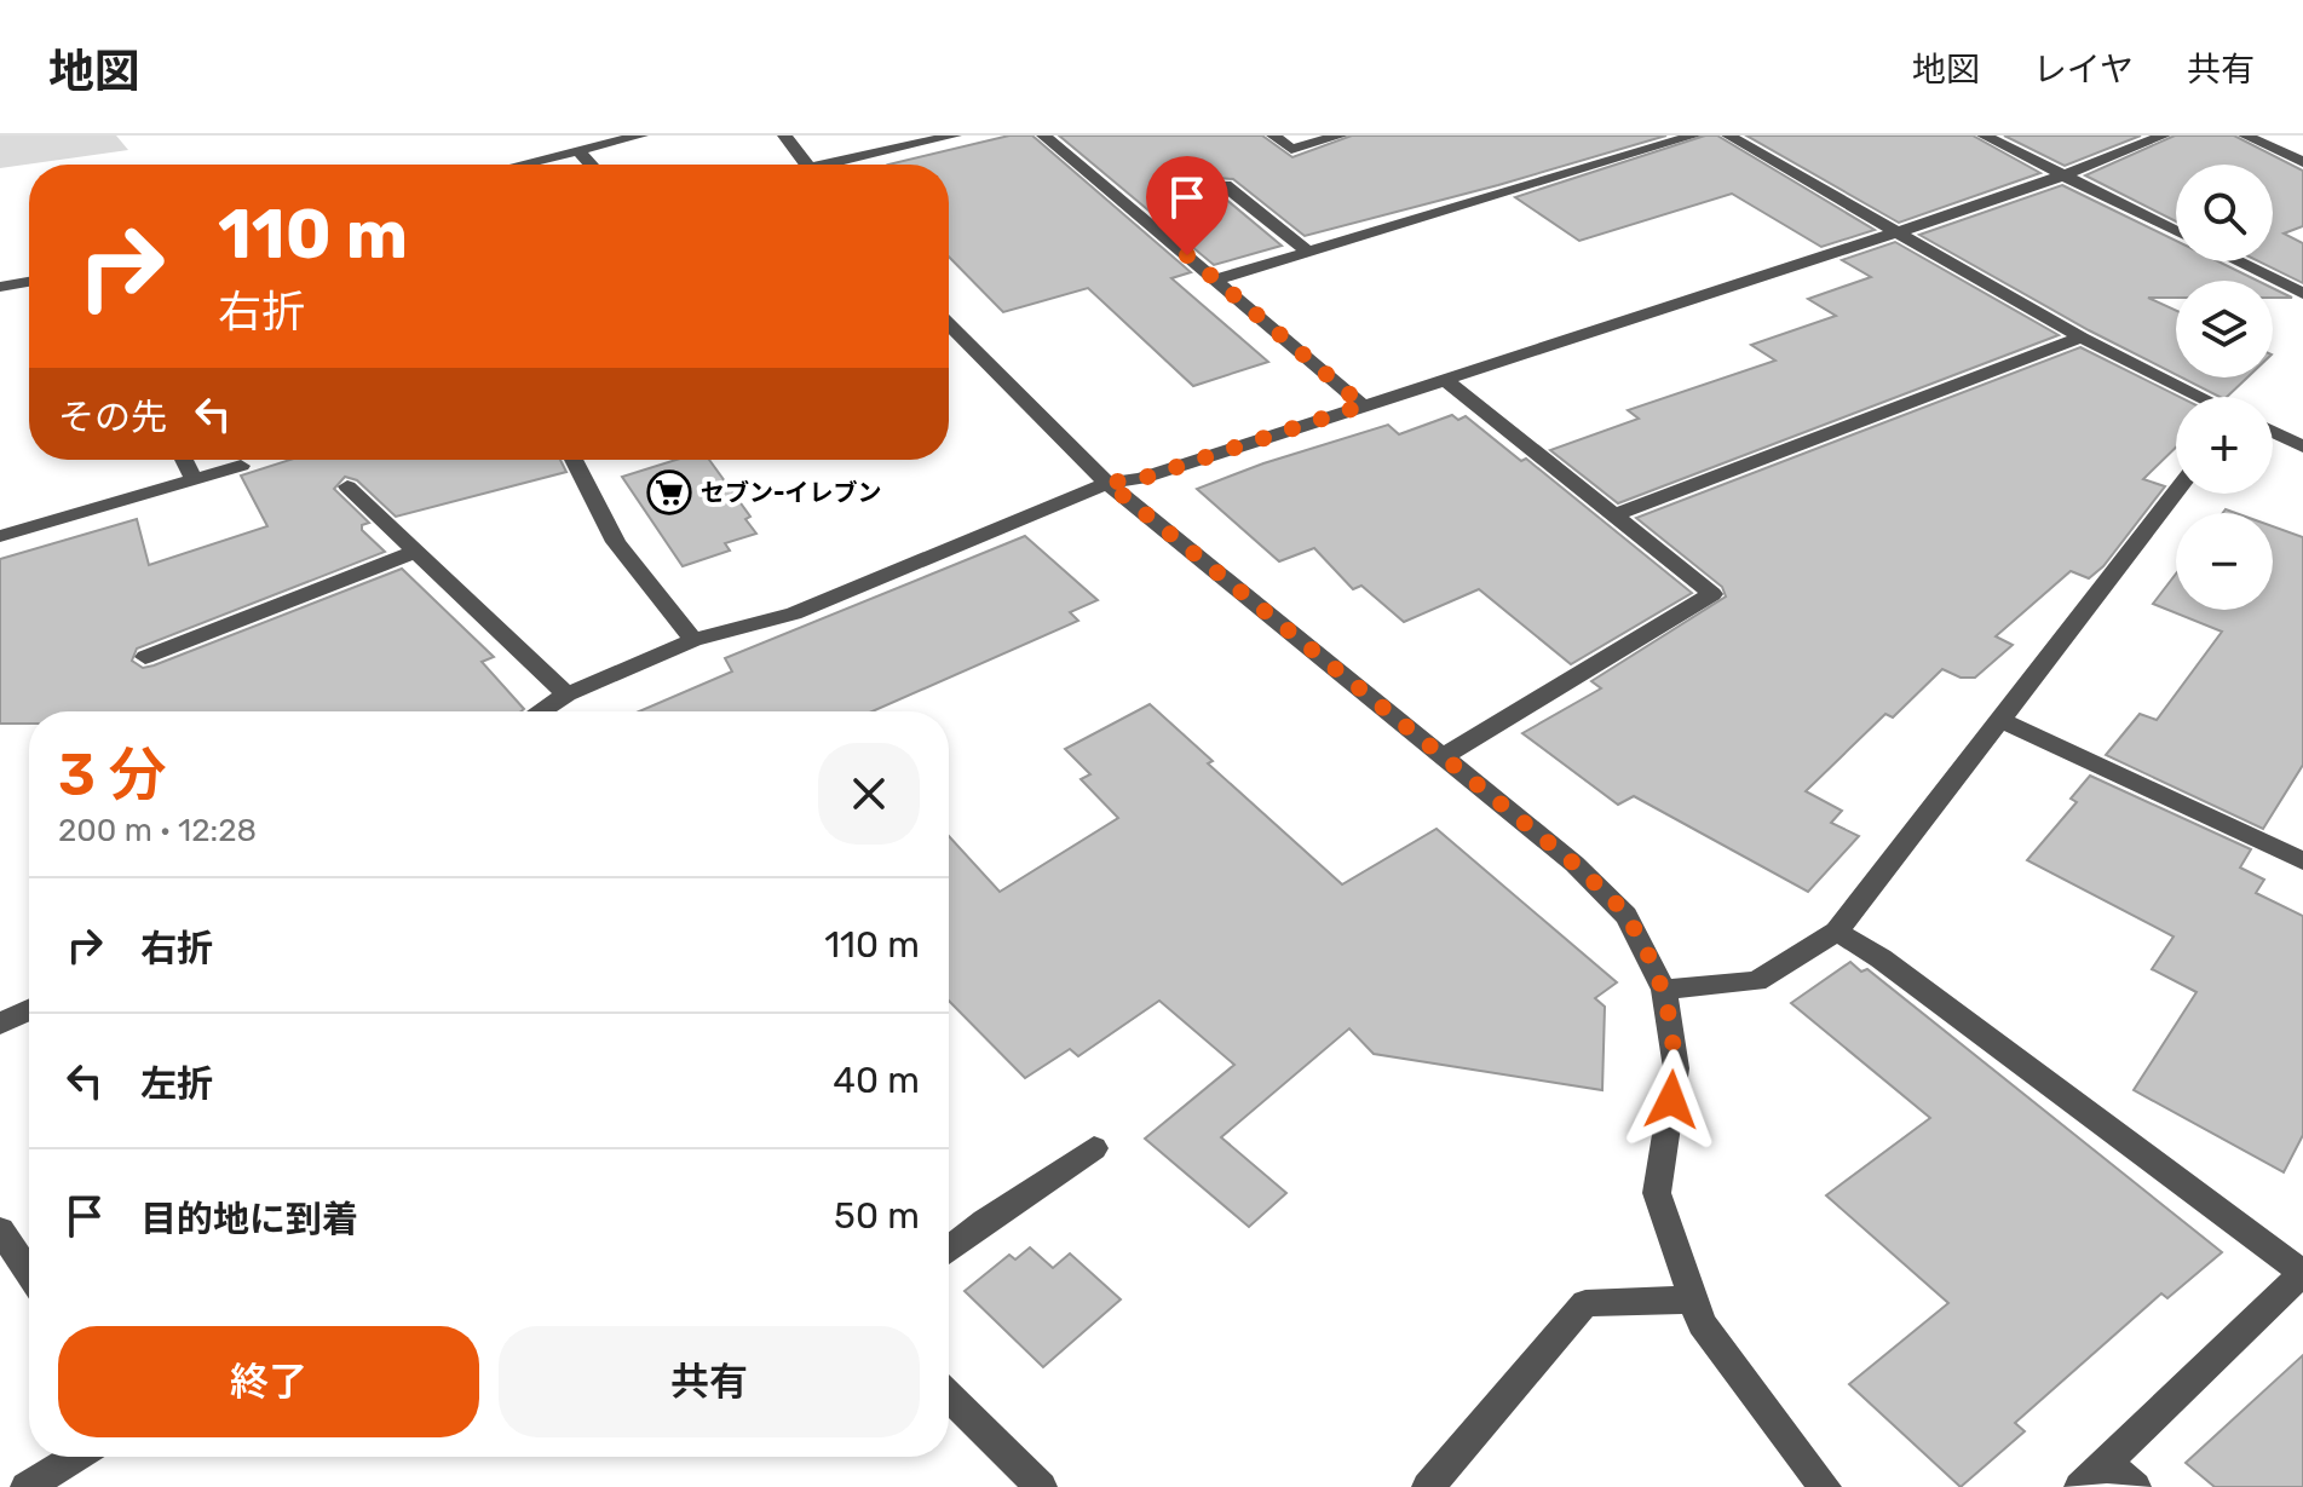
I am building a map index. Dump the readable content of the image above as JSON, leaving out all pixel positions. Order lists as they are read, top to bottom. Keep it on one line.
{"places":{"supermarket":["セブン-イレブン"]},"page":{"header":"地図","nav":["地図","レイヤ","共有"],"map_buttons":["+","−"],"turn":["110 m","右折"],"then":"その先","heading":["3 分","200 m · 12:28"],"list":[{"name":"右折","value":"110 m"},{"name":"左折","value":"40 m"},{"name":"目的地に到着","value":"50 m"}],"buttons":["終了","共有"]}}
